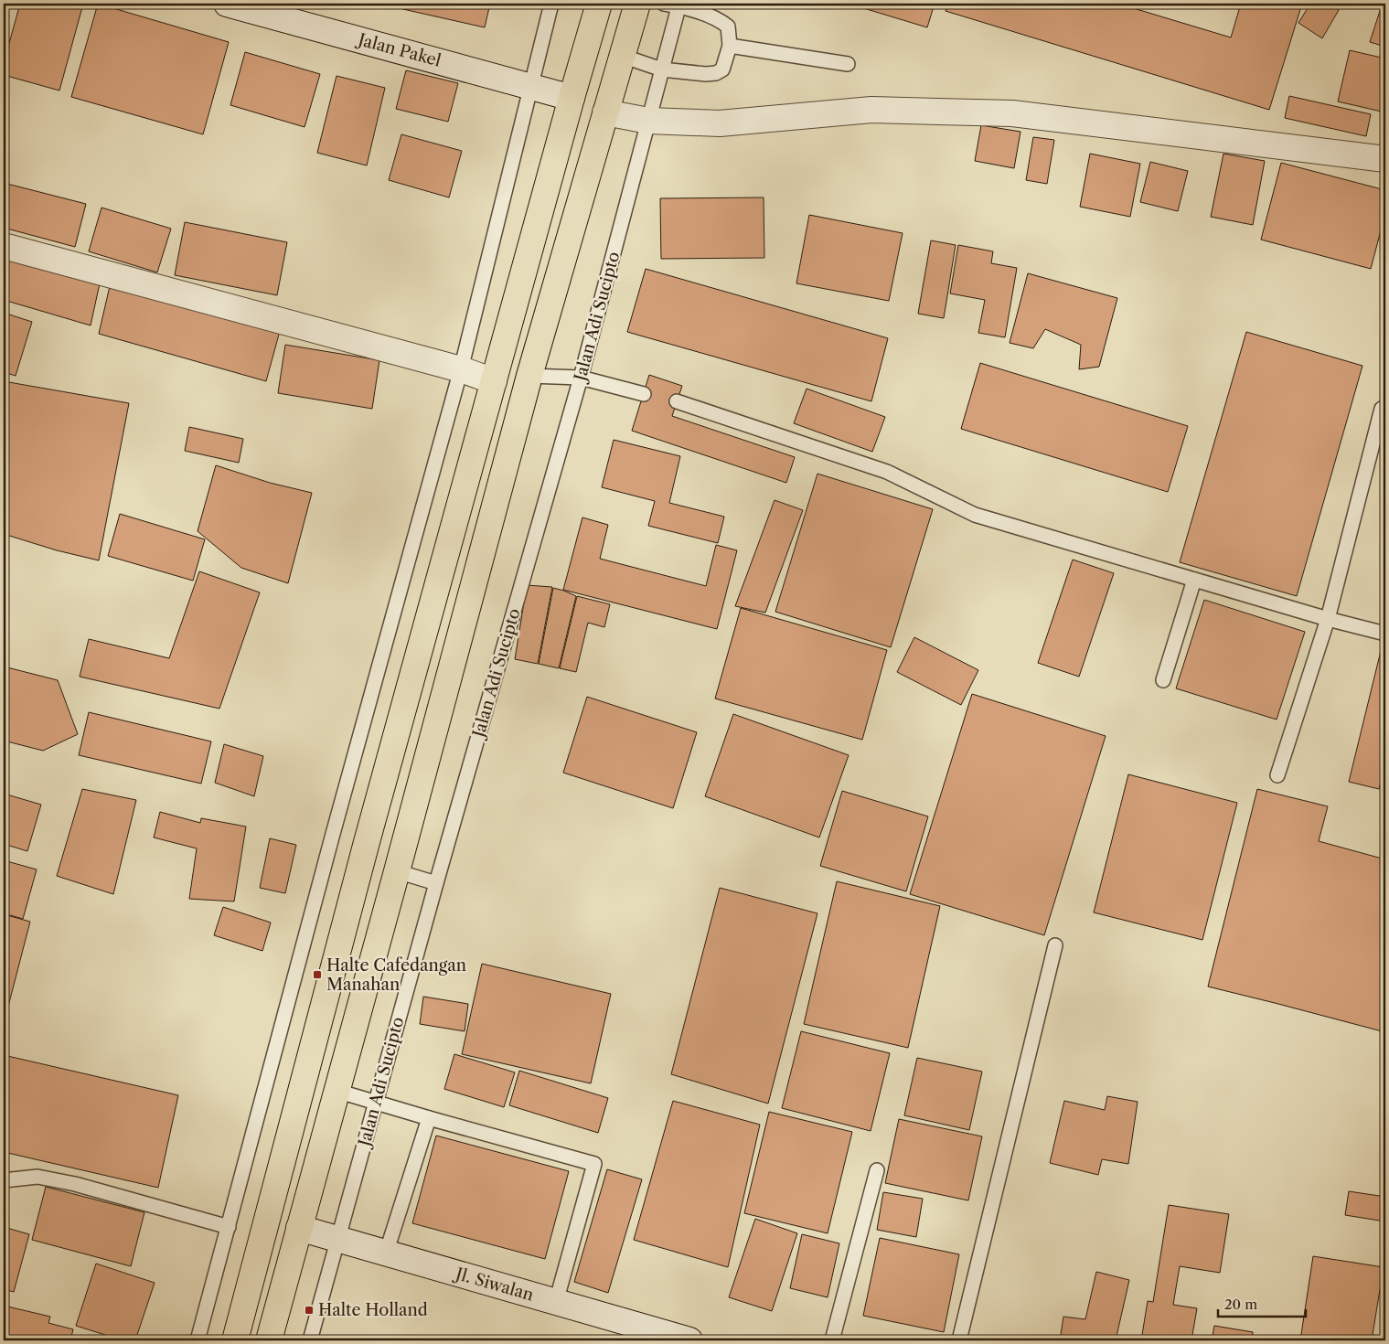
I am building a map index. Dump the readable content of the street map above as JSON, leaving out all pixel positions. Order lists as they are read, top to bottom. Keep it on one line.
{"streets":{"street":["Jalan Pakel","Jl. Siwalan"],"lane":["Jalan Adi Sucipto"]},"crossings":[["Jalan Adi Sucipto","Jl. Siwalan"]],"places":{"transit":["Halte Cafedangan Manahan","Halte Holland"]},"scale_bar":"20 m"}
